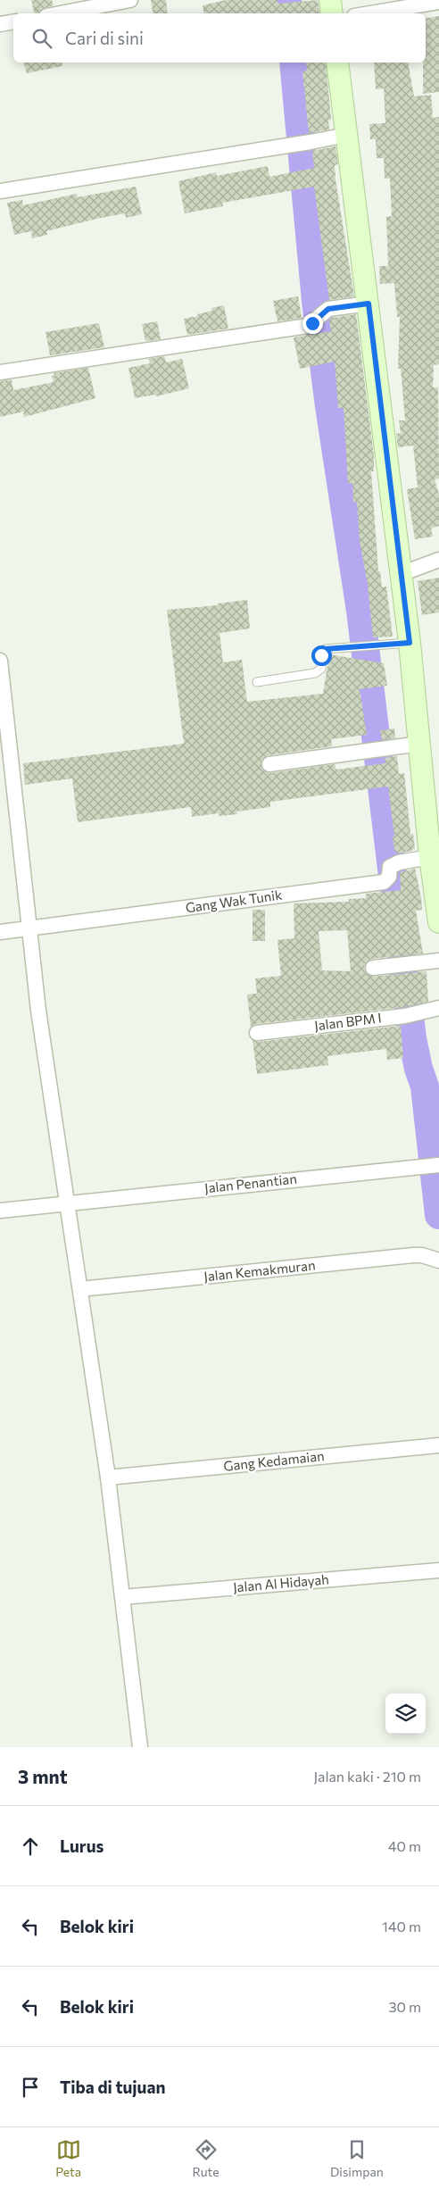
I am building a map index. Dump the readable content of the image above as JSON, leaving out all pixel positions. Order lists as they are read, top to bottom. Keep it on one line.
{"streets":{"street":["Gang Wak Tunik","Jalan BPM I","Jalan Penantian","Jalan Kemakmuran","Gang Kedamaian","Jalan Al Hidayah"]},"page":{"search":"Cari di sini","heading":["3 mnt","Jalan kaki · 210 m"],"list":[["Lurus","40 m"],["Belok kiri","140 m"],["Belok kiri","30 m"],"Tiba di tujuan"],"nav":["Peta","Rute","Disimpan"]}}
